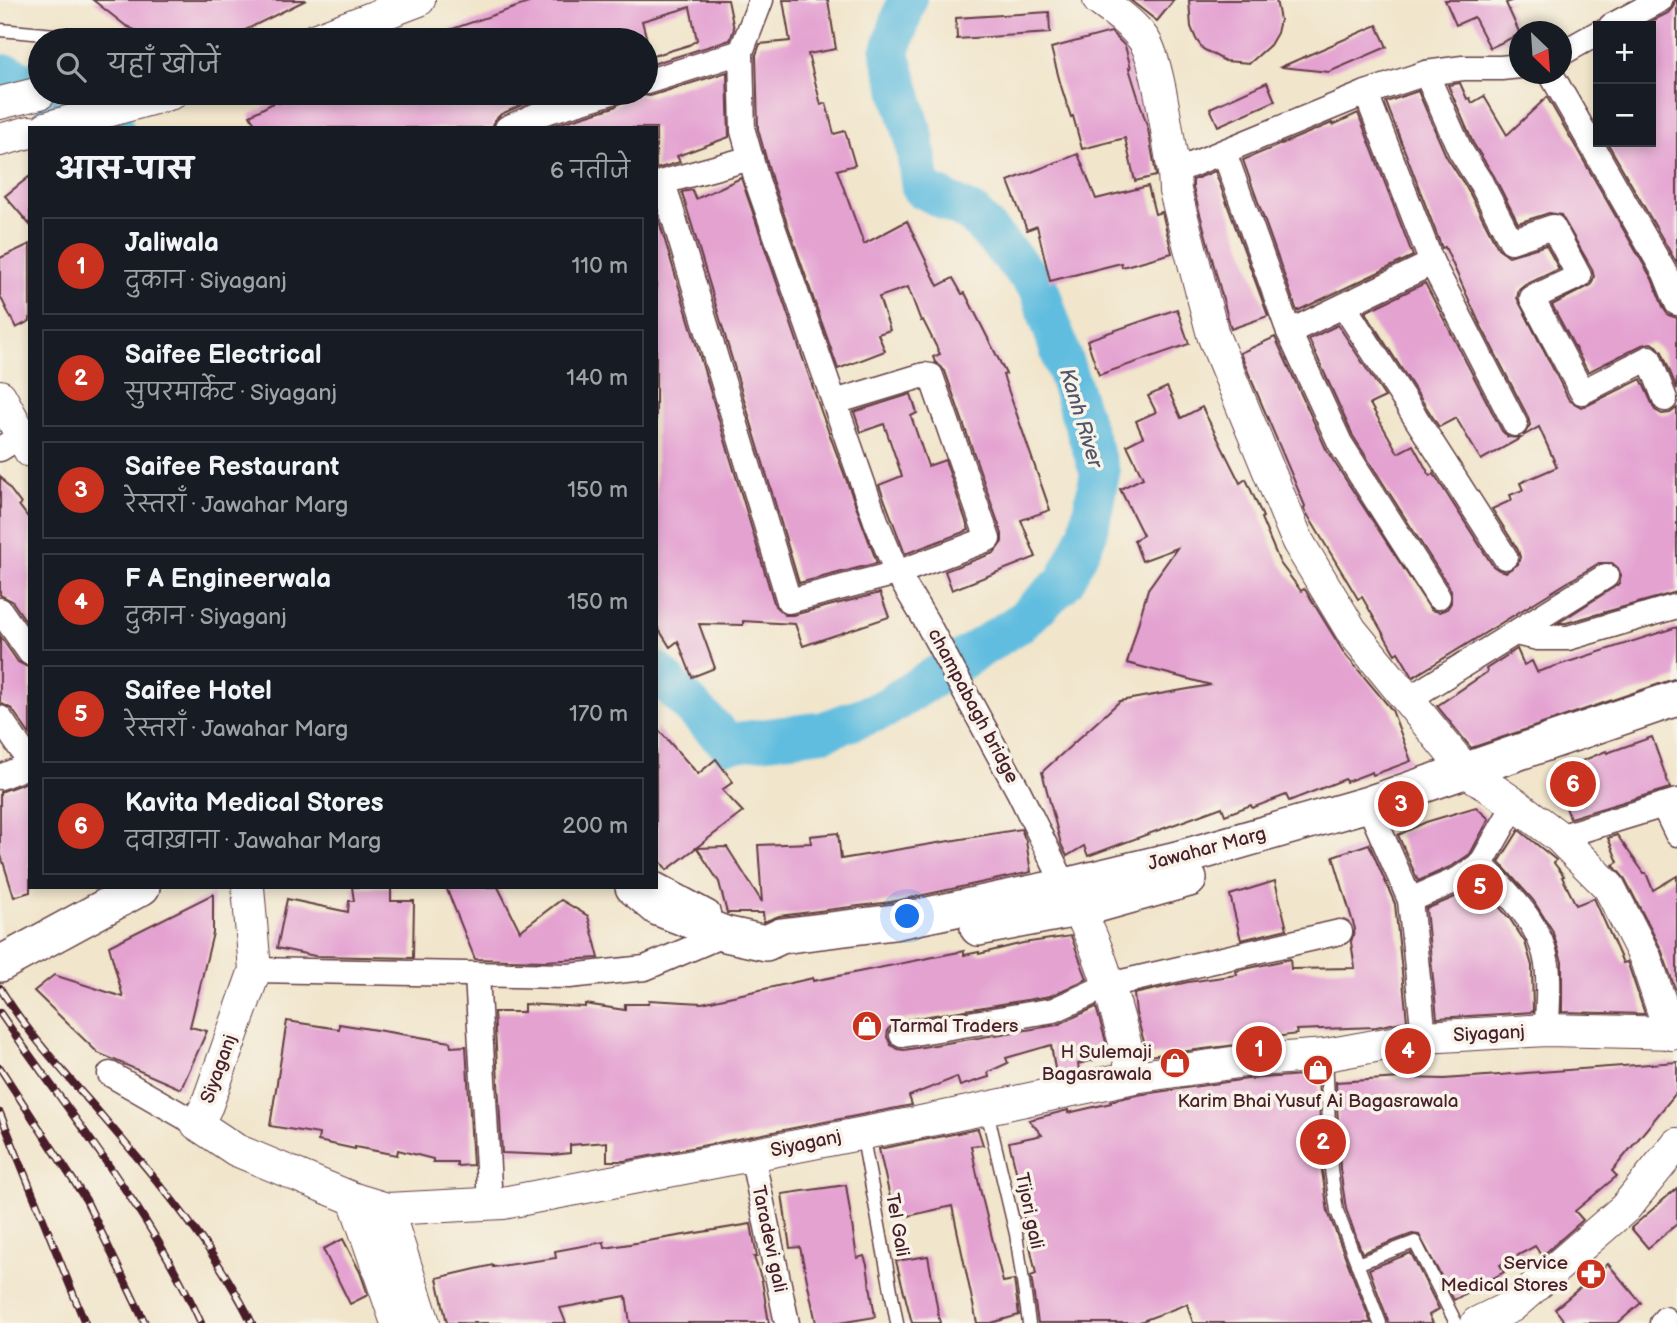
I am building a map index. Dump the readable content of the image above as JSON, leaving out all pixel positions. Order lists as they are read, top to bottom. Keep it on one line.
{"streets":{"main road":["Jawahar Marg"],"street":["champabagh bridge","Siyaganj","Taradevi gali"],"lane":["Tijori gali","Tel Gali"]},"crossings":[["champabagh bridge","Jawahar Marg"],["Siyaganj","Tijori gali"],["Siyaganj","Tel Gali"],["Siyaganj","Taradevi gali"]],"water":["Kanh River"],"places":{"shop":["Tarmal Traders","H Sulemaji Bagasrawala","Karim Bhai Yusuf Ai Bagasrawala"],"pharmacy":["Service Medical Stores"]},"north":"bottom right","page":{"map_buttons":["+","−"],"search":"यहाँ खोजें","heading":["आस-पास","6 नतीजे"],"list":[{"mark":"1","name":"Jaliwala","note":"दुकान · Siyaganj","value":"110 m"},{"mark":"2","name":"Saifee Electrical","note":"सुपरमार्केट · Siyaganj","value":"140 m"},{"mark":"3","name":"Saifee Restaurant","note":"रेस्तराँ · Jawahar Marg","value":"150 m"},{"mark":"4","name":"F A Engineerwala","note":"दुकान · Siyaganj","value":"150 m"},{"mark":"5","name":"Saifee Hotel","note":"रेस्तराँ · Jawahar Marg","value":"170 m"},{"mark":"6","name":"Kavita Medical Stores","note":"दवाख़ाना · Jawahar Marg","value":"200 m"}],"pins":["6","3","5","1","4","2"]}}
